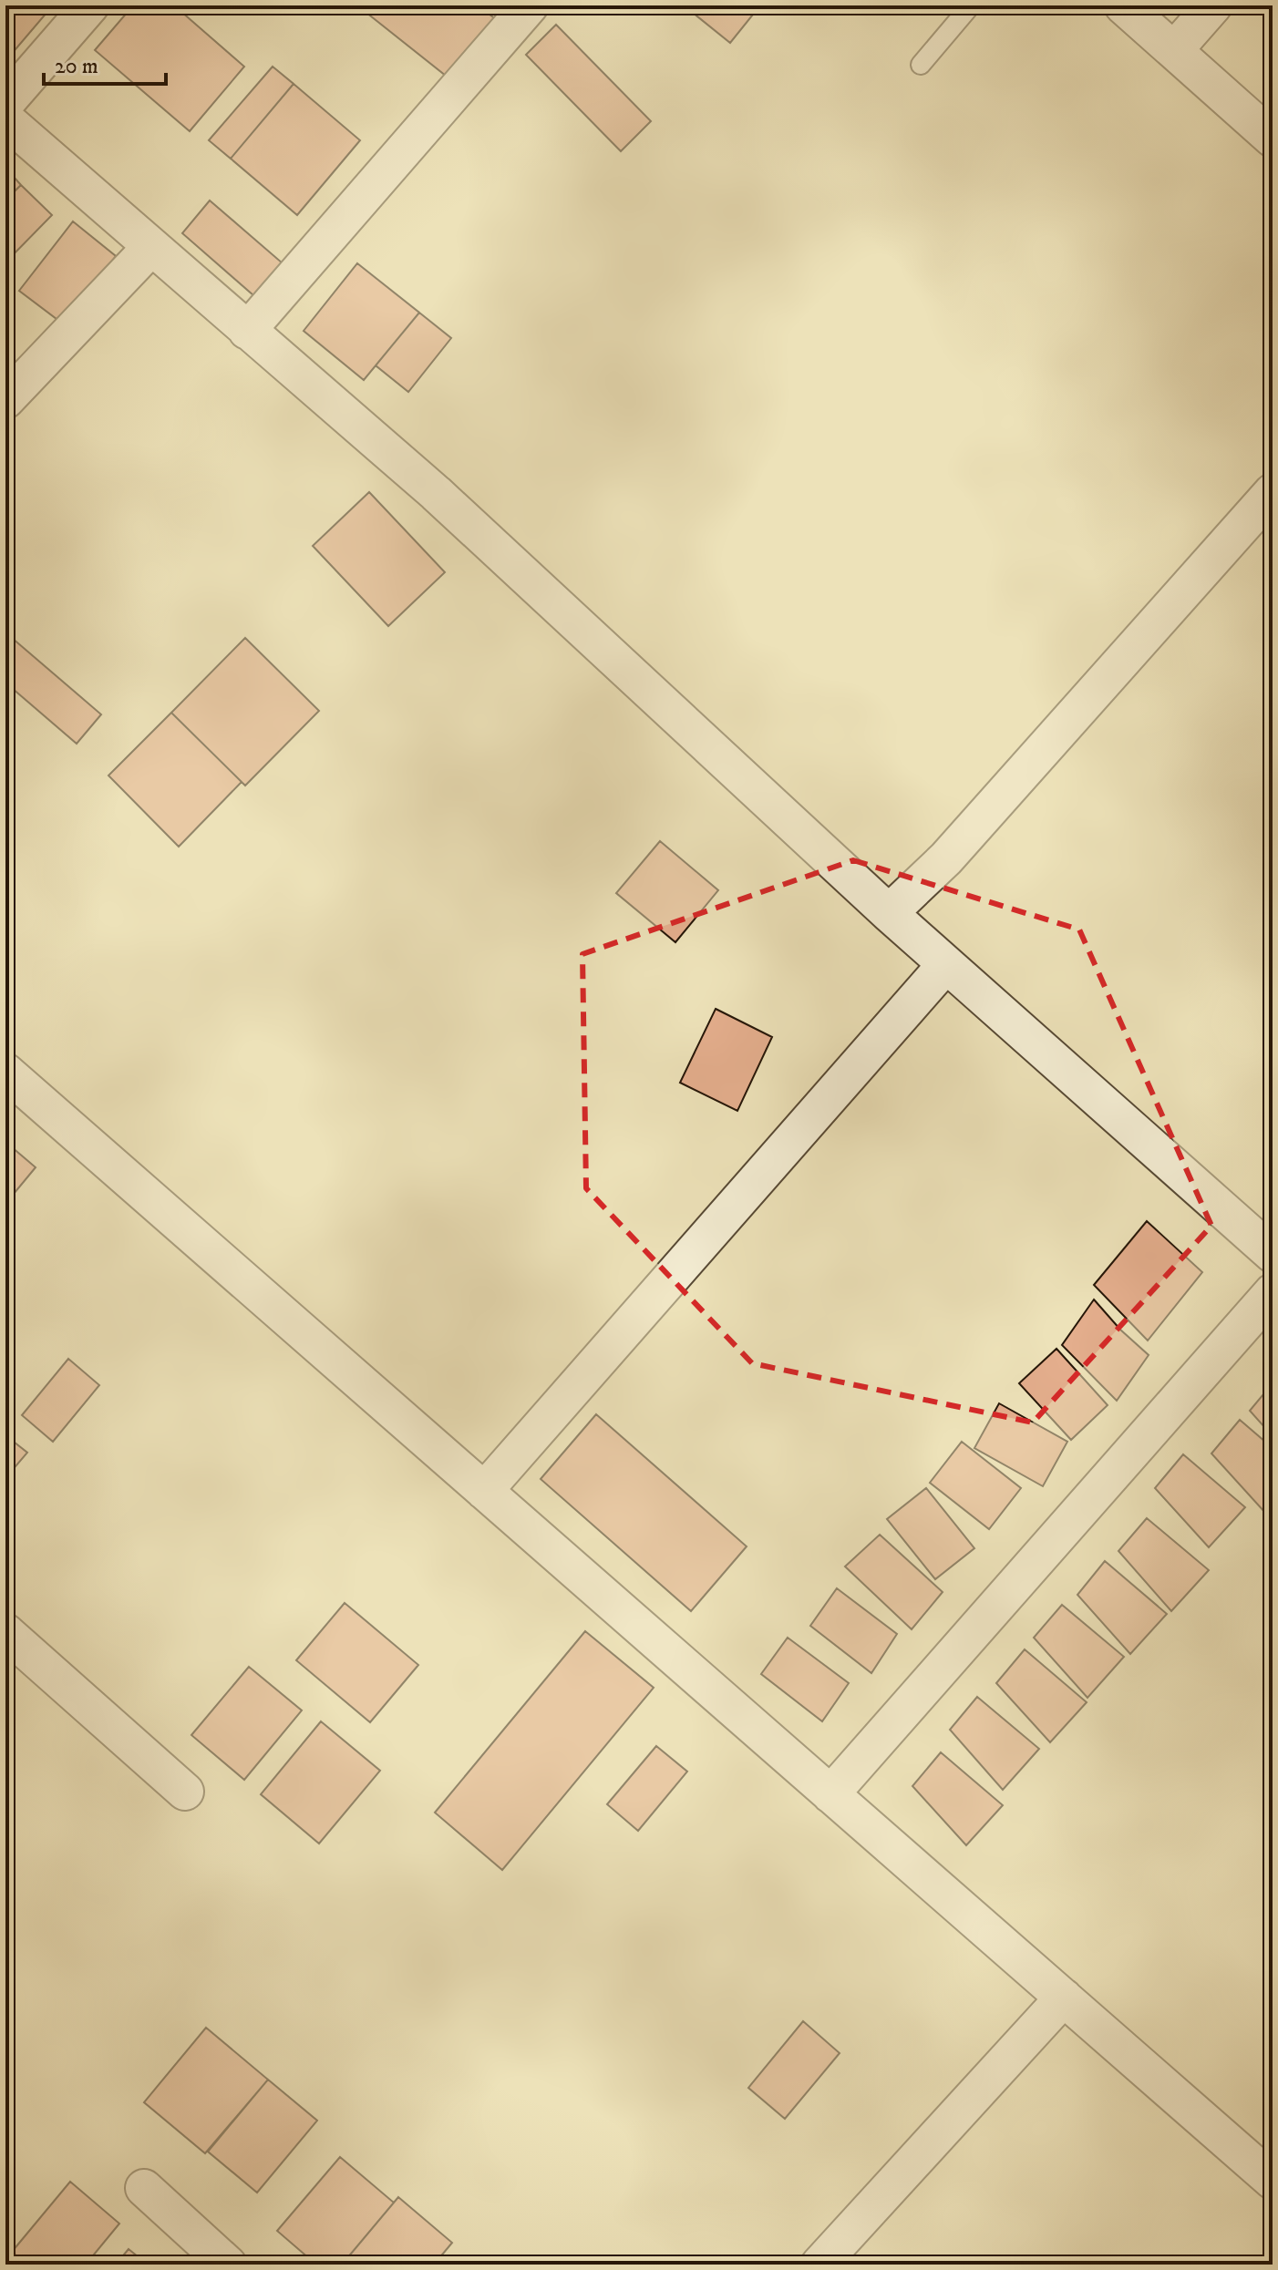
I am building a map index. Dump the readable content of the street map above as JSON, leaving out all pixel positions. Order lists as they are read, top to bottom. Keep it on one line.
{"scale_bar":"20 m"}
